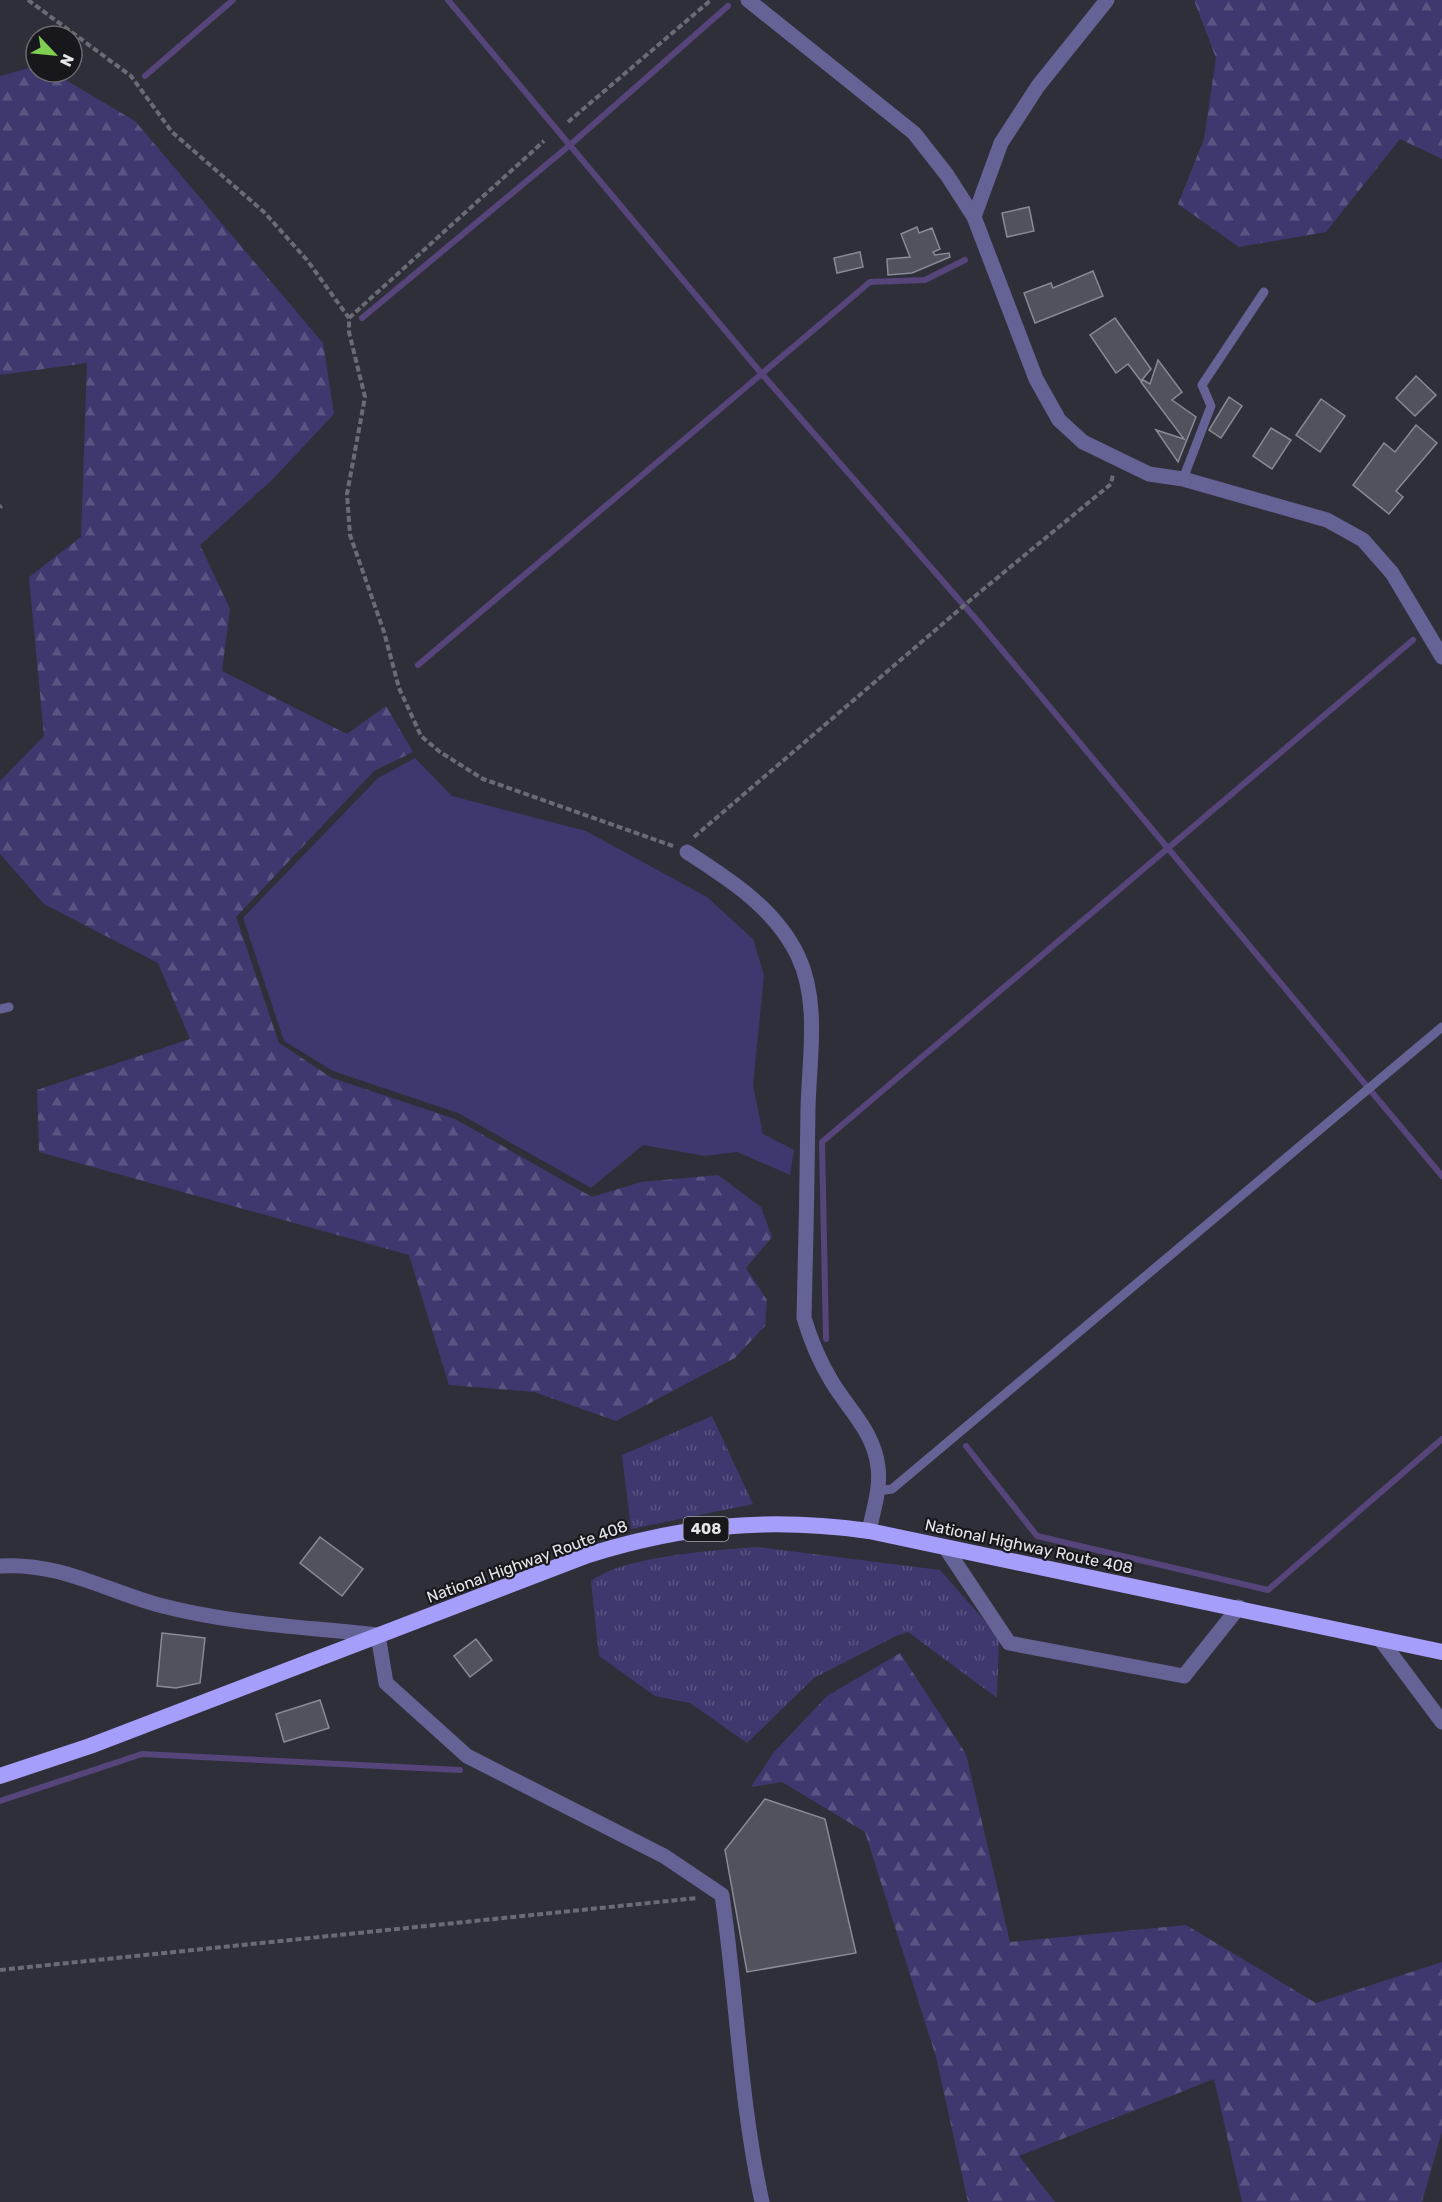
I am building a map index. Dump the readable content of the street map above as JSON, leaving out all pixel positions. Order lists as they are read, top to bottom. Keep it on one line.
{"streets":{"highway":["408","National Highway Route 408"]},"north":"bottom right"}
